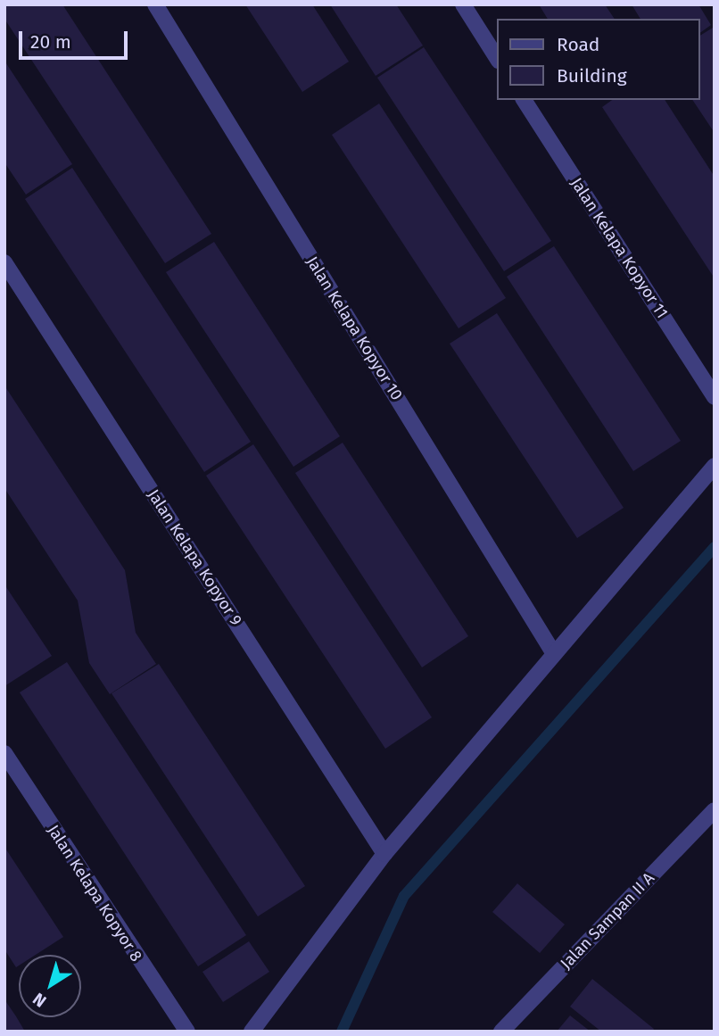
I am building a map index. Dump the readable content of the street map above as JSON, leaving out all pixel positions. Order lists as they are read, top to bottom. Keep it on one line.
{"streets":{"street":["Jalan Kelapa Kopyor 11","Jalan Kelapa Kopyor 10","Jalan Kelapa Kopyor 9","Jalan Kelapa Kopyor 8","Jalan Sampan II A"]},"legend":["Road","Building"],"scale_bar":"20 m","north":"bottom left"}
